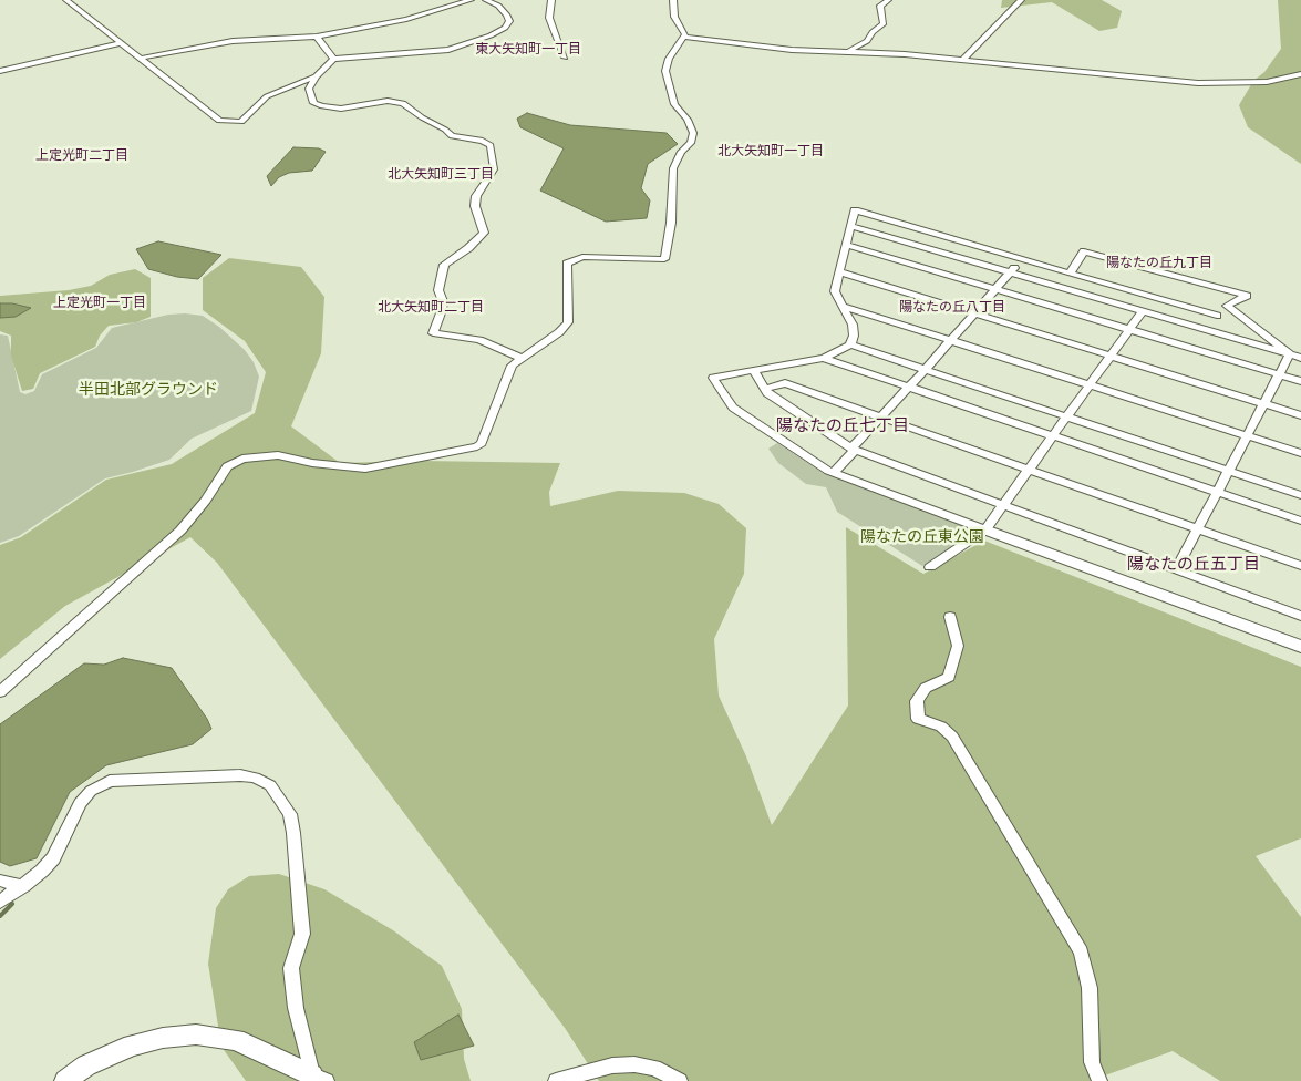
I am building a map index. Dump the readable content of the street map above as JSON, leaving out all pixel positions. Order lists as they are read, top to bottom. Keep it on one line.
{"districts":["東大矢知町一丁目","北大矢知町一丁目","上定光町二丁目","北大矢知町三丁目","陽なたの丘九丁目","上定光町一丁目","北大矢知町二丁目","陽なたの丘八丁目","陽なたの丘七丁目","陽なたの丘五丁目"],"parks":["半田北部グラウンド","陽なたの丘東公園"]}
